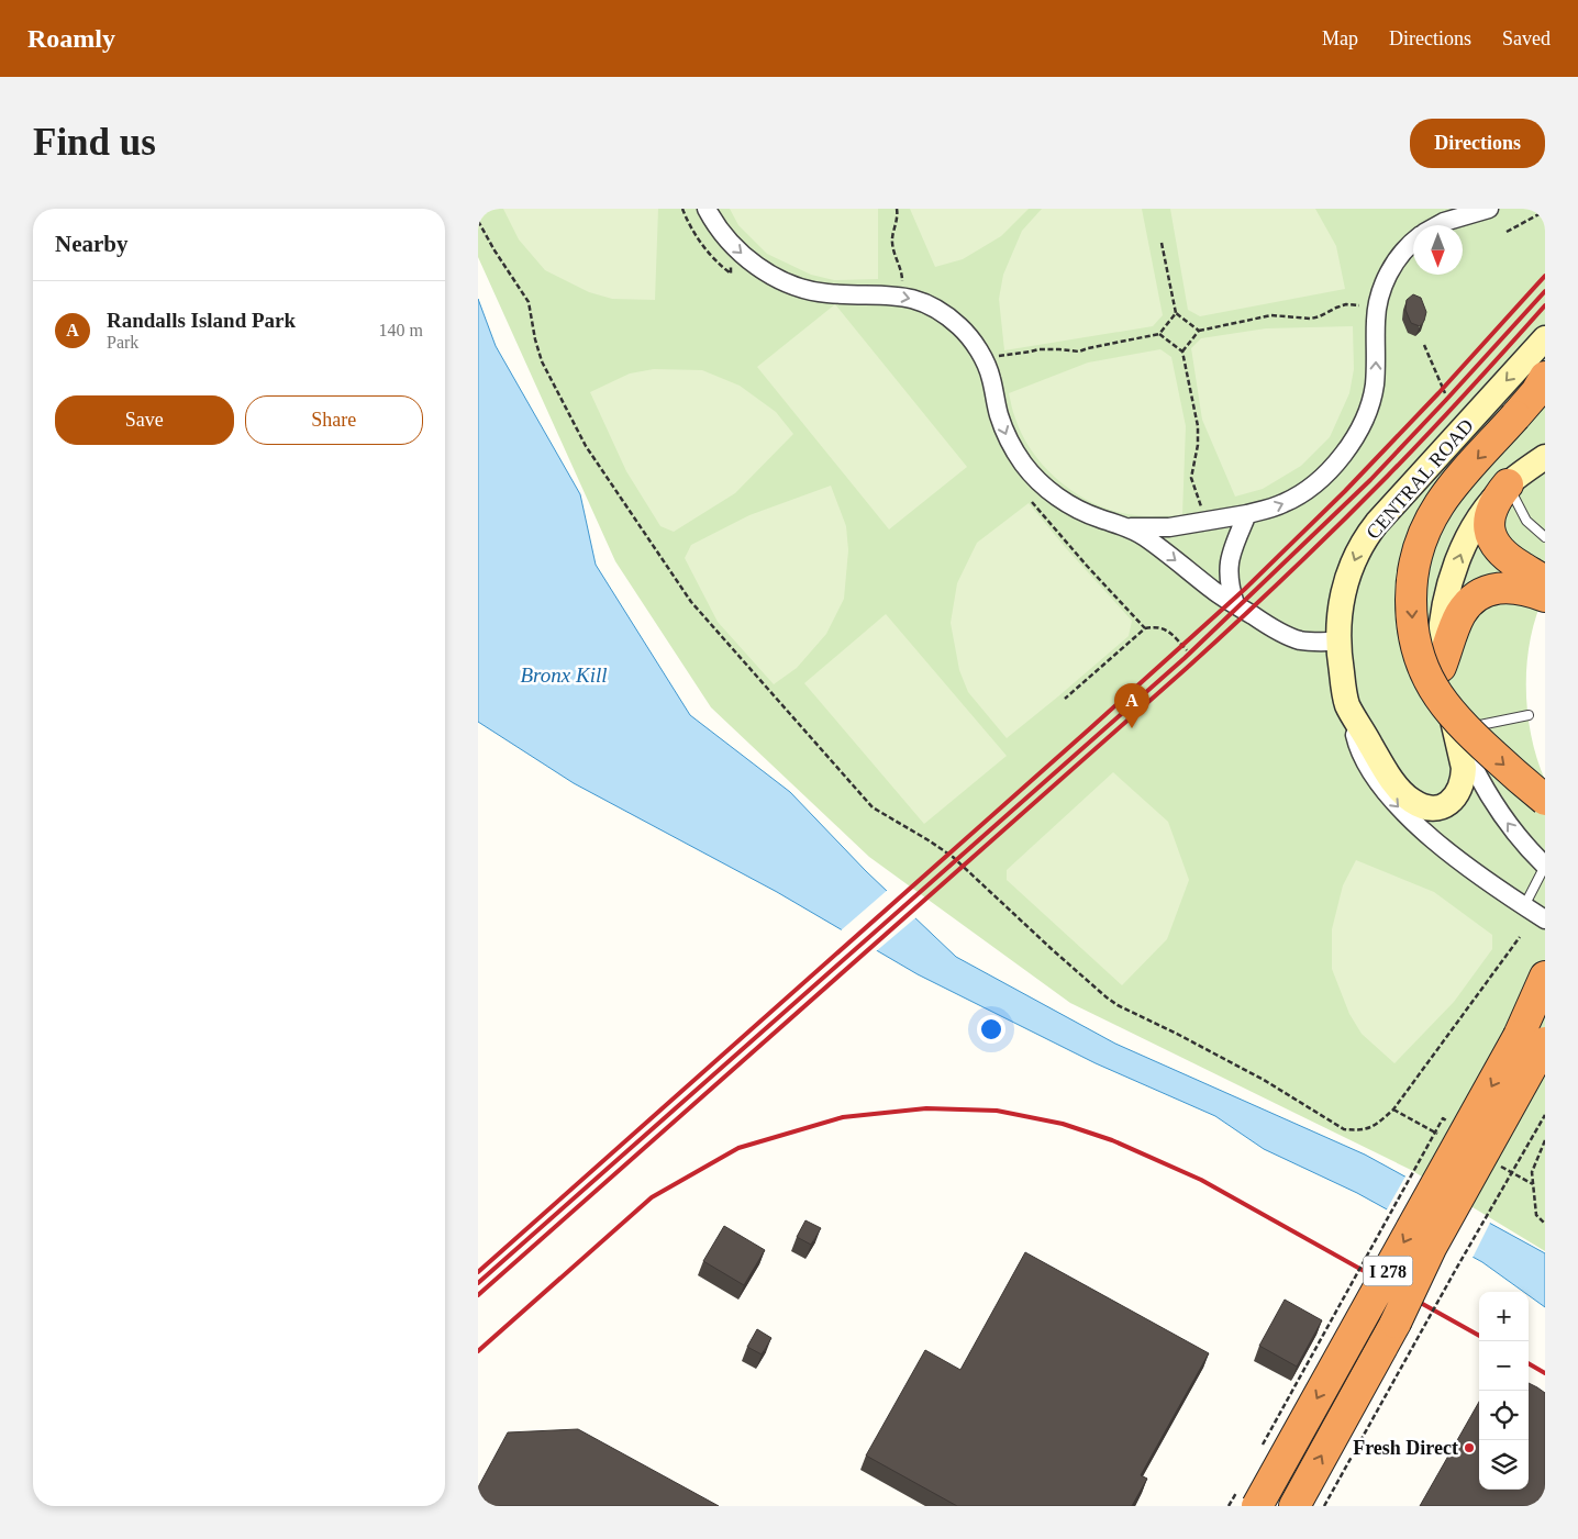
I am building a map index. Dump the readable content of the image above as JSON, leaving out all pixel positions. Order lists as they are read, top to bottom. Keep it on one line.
{"streets":{"highway":["I 278"],"street":["CENTRAL ROAD"]},"water":["Bronx Kill"],"places":["Fresh Direct"],"north":"bottom","page":{"header":"Roamly","nav":["Map","Directions","Saved"],"buttons":["Directions",["Save","Share"]],"title":"Find us","heading":"Nearby","list":[{"mark":"A","name":"Randalls Island Park","note":"Park","value":"140 m"}],"pins":"A","map_buttons":["+","−"]}}
